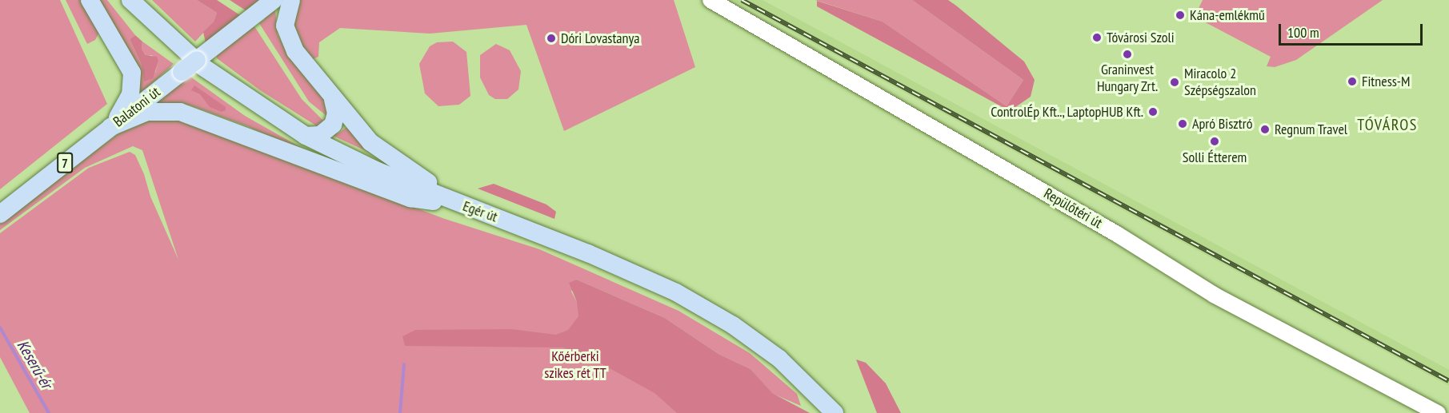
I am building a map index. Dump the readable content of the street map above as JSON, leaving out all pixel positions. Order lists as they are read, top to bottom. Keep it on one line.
{"streets":{"main road":["Balatoni út","7","Egér út"],"street":["Repülőtéri út"]},"districts":["TÓVÁROS"],"water":["Keserű-ér"],"parks":["Kőérberki szikes rét TT"],"places":["Kána-emlékmű","Tóvárosi Szoli","Dóri Lovastanya","Graninvest Hungary Zrt.","Fitness-M","Miracolo 2 Szépségszalon","ControlÉp Kft.., LaptopHUB Kft.","Apró Bisztró","Regnum Travel","Solli Étterem"],"scale_bar":"100 m"}
